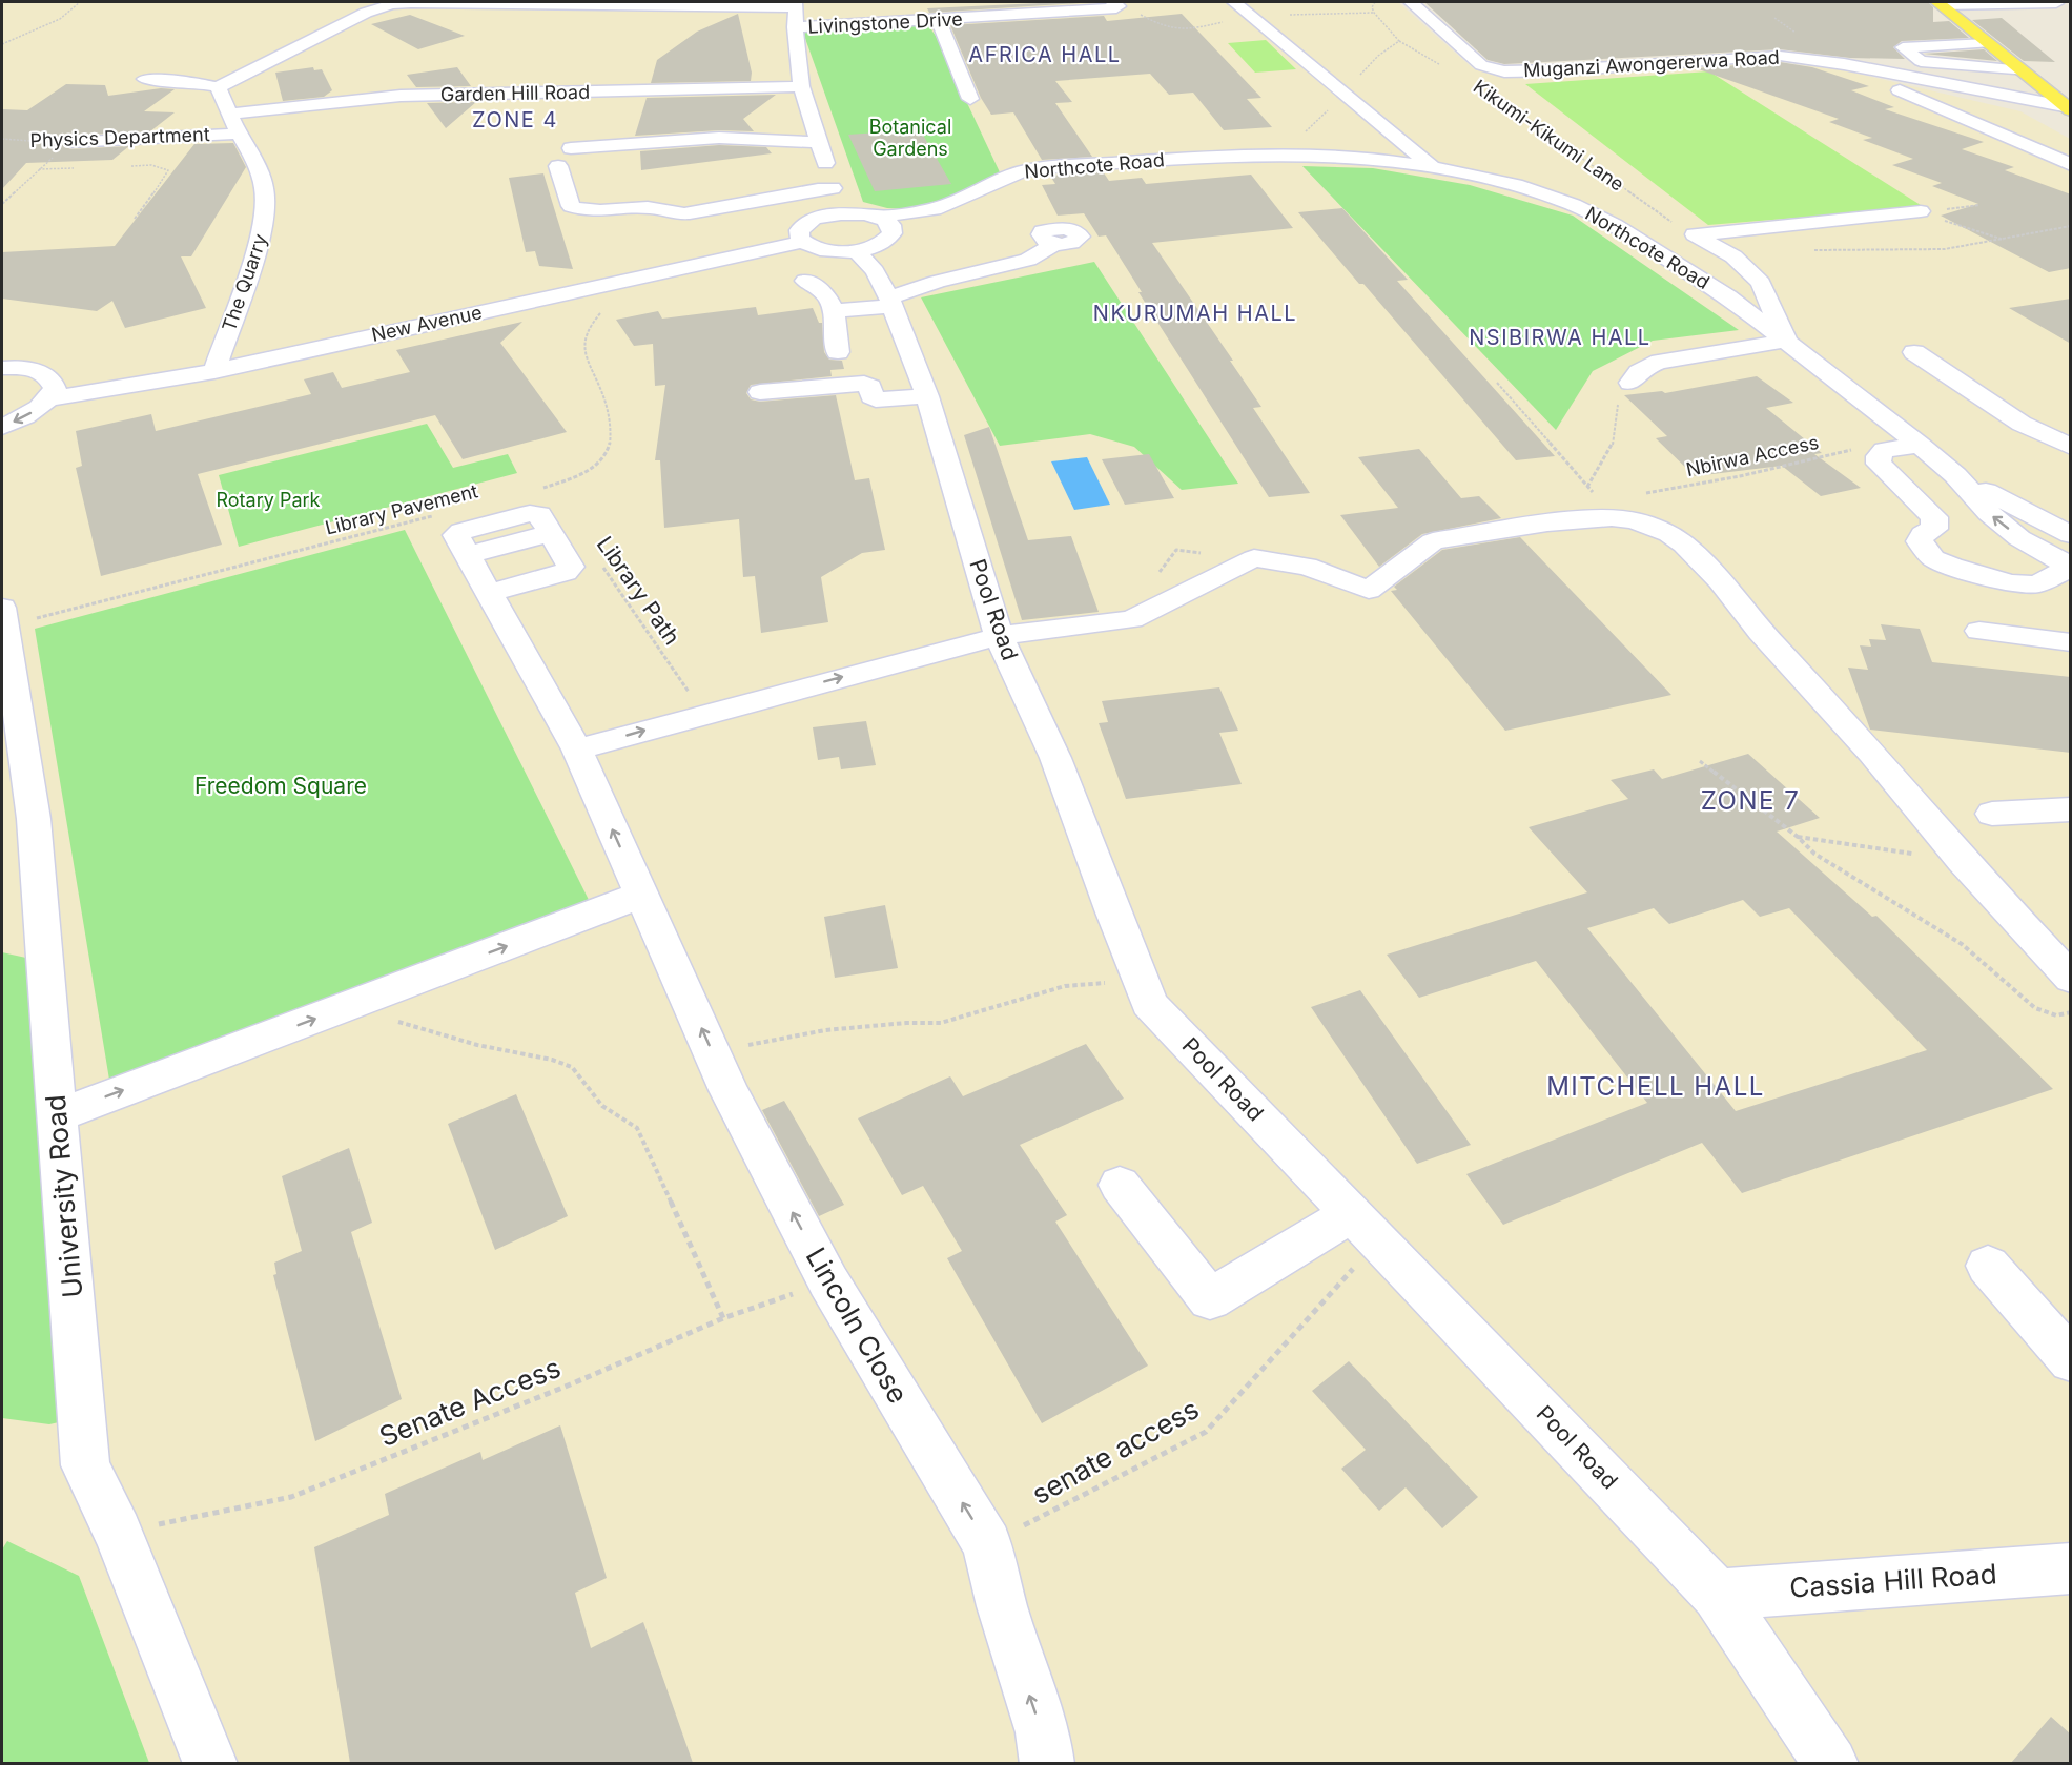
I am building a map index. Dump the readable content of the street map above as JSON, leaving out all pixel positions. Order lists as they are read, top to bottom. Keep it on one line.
{"streets":{"street":["Livingstone Drive","Muganzi Awongererwa Road","Garden Hill Road","Physics Department","Northcote Road","The Quarry","New Avenue","Pool Road","University Road","Lincoln Close","Cassia Hill Road"],"path":["Kikumi-Kikumi Lane","Nbirwa Access","Library Pavement","Library Path","Senate Access","senate access"]},"crossings":[["Garden Hill Road","The Quarry"],["Physics Department","The Quarry"],["Northcote Road","New Avenue"],["Northcote Road","Nbirwa Access"],["Northcote Road","Pool Road"],["The Quarry","New Avenue"],["Library Pavement","University Road"],["Pool Road","senate access"],["Pool Road","Cassia Hill Road"],["University Road","Senate Access"],["Lincoln Close","Senate Access"],["Lincoln Close","senate access"]],"one_way":["Lincoln Close"],"districts":["AFRICA HALL","ZONE 4","NKURUMAH HALL","NSIBIRWA HALL","ZONE 7","MITCHELL HALL"],"parks":["Botanical Gardens","Rotary Park","Freedom Square"]}
